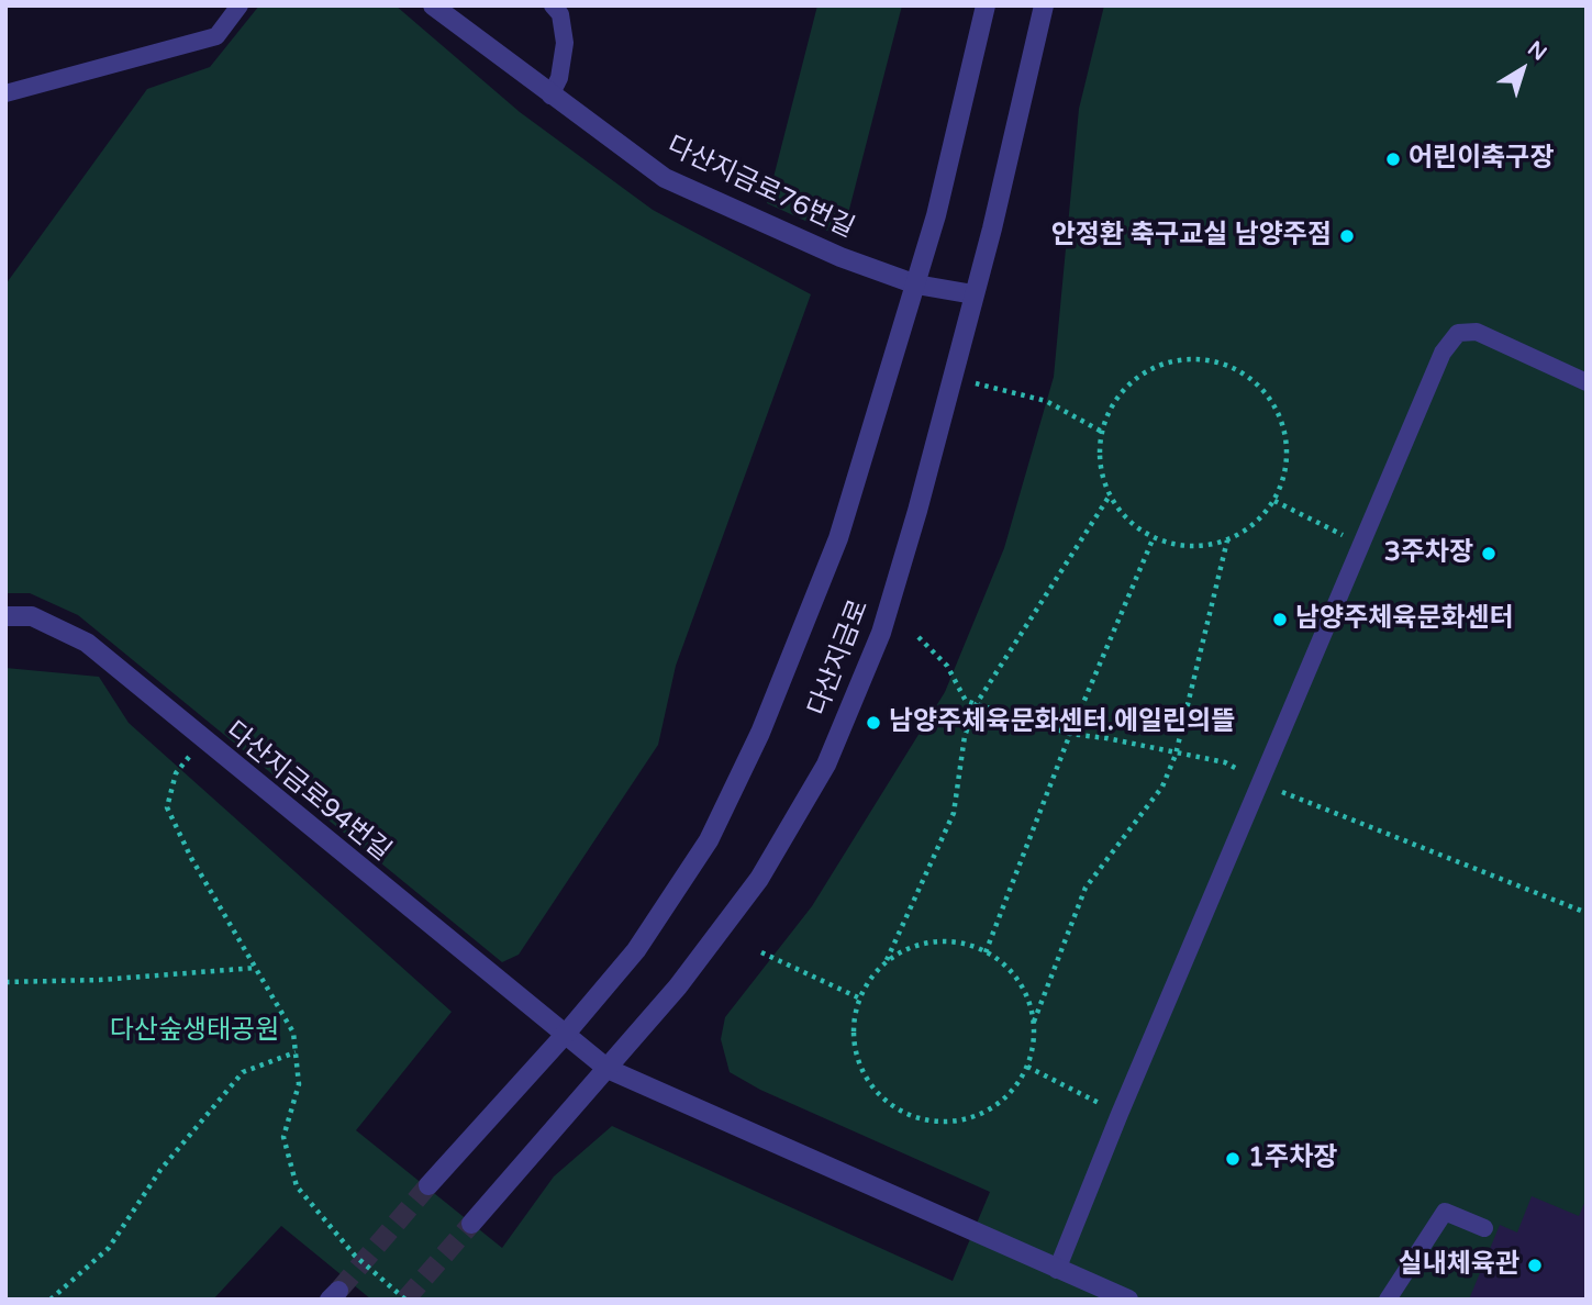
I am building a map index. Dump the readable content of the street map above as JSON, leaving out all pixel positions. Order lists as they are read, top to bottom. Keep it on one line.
{"streets":{"street":["다산지금로76번길","다산지금로","다산지금로94번길"]},"crossings":[["다산지금로76번길","다산지금로"],["다산지금로","다산지금로94번길"]],"parks":["다산숲생태공원"],"places":["어린이축구장","안정환 축구교실 남양주점","3주차장","남양주체육문화센터","남양주체육문화센터.에일린의뜰","1주차장","실내체육관"],"north":"top right"}
